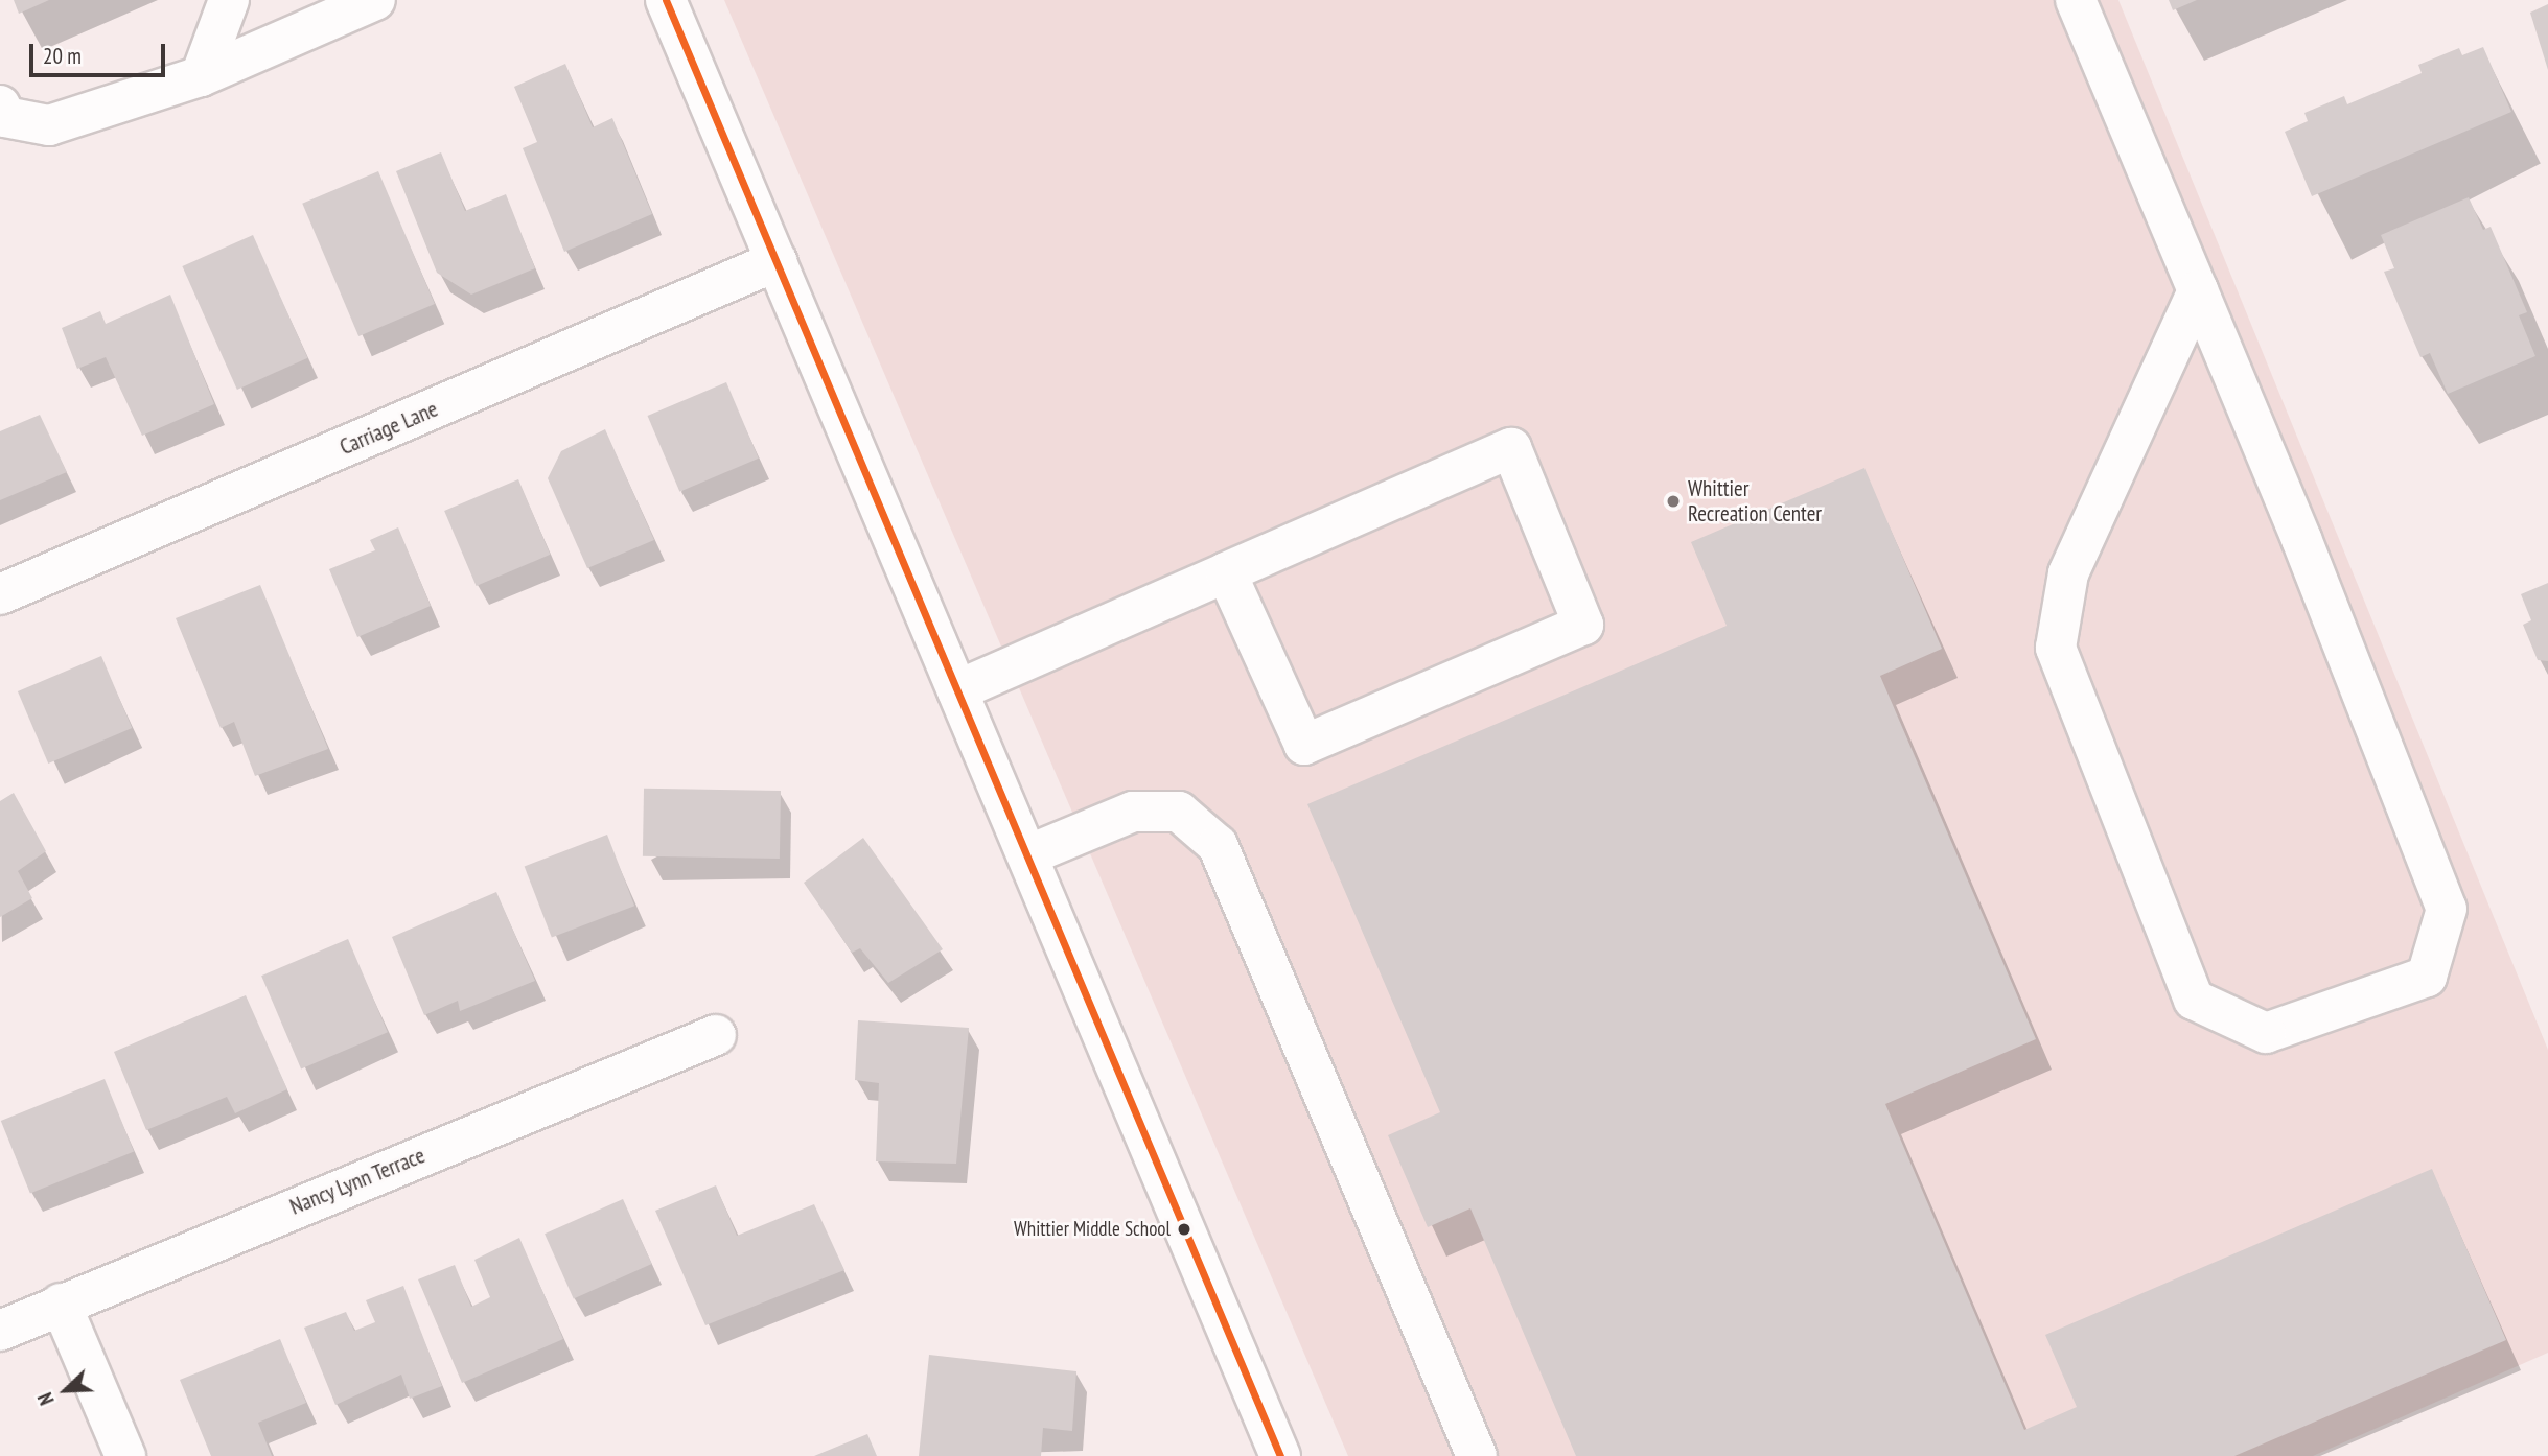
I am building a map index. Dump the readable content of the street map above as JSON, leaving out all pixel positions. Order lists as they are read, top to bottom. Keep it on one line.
{"streets":{"street":["Carriage Lane","Nancy Lynn Terrace"]},"places":["Whittier Recreation Center","Whittier Middle School"],"scale_bar":"20 m","north":"bottom left"}
